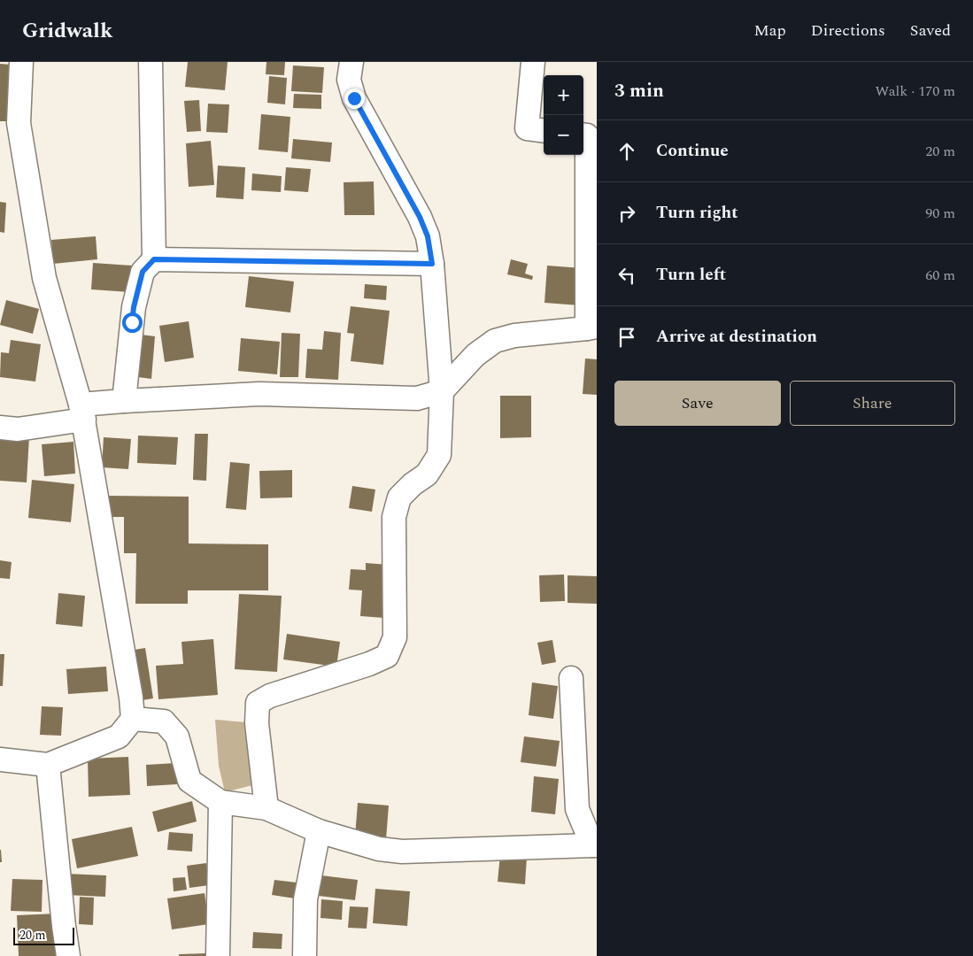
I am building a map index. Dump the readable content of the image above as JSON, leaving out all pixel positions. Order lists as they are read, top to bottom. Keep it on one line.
{"scale_bar":"20 m","page":{"header":"Gridwalk","nav":["Map","Directions","Saved"],"heading":["3 min","Walk · 170 m"],"map_buttons":["+","−"],"list":[["Continue","20 m"],["Turn right","90 m"],["Turn left","60 m"],"Arrive at destination"],"buttons":["Save","Share"],"scale":"20 m"}}
